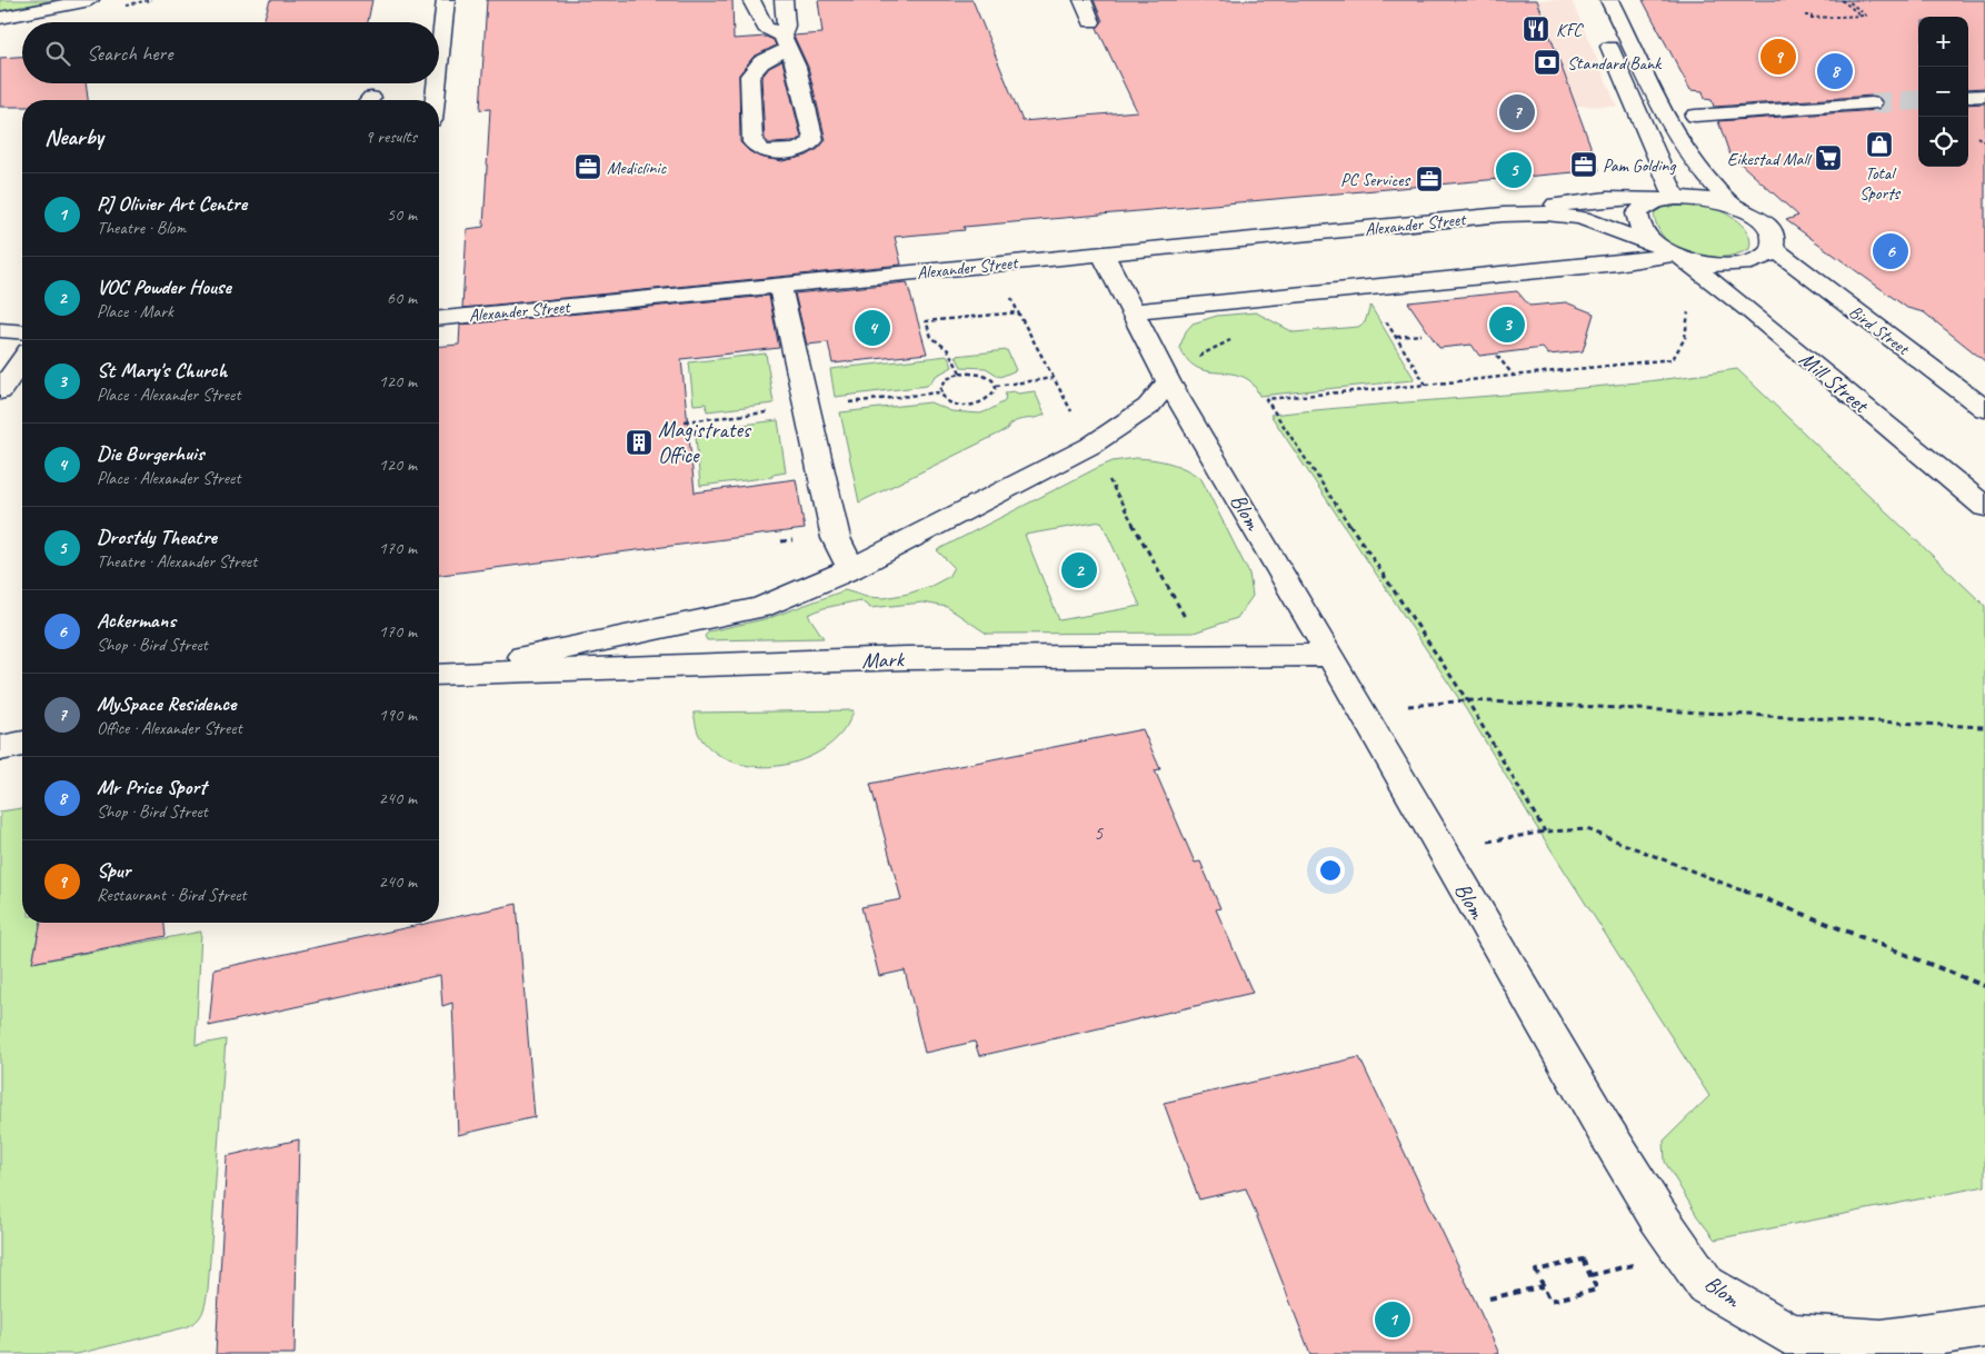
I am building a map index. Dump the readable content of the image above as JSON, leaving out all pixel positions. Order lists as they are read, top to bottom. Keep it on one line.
{"streets":{"street":["Alexander Street","Bird Street","Mill Street","Blom","Mark"]},"crossings":[["Alexander Street","Mill Street"],["Alexander Street","Blom"],["Blom","Mark"]],"places":{"restaurant":["KFC"],"bank":["Standard Bank"],"shop":["Total Sports"],"supermarket":["Eikestad Mall"],"office":["Pam Golding","Mediclinic","PC Services"],"building":["Magistrates Office"]},"house_numbers":["5"],"page":{"map_buttons":["+","−"],"search":"Search here","pins":["9","8","7","5","6","3","4","2","1"],"heading":["Nearby","9 results"],"list":[{"mark":"1","name":"PJ Olivier Art Centre","note":"Theatre · Blom","value":"50 m"},{"mark":"2","name":"VOC Powder House","note":"Place · Mark","value":"60 m"},{"mark":"3","name":"St Mary's Church","note":"Place · Alexander Street","value":"120 m"},{"mark":"4","name":"Die Burgerhuis","note":"Place · Alexander Street","value":"120 m"},{"mark":"5","name":"Drostdy Theatre","note":"Theatre · Alexander Street","value":"170 m"},{"mark":"6","name":"Ackermans","note":"Shop · Bird Street","value":"170 m"},{"mark":"7","name":"MySpace Residence","note":"Office · Alexander Street","value":"190 m"},{"mark":"8","name":"Mr Price Sport","note":"Shop · Bird Street","value":"240 m"},{"mark":"9","name":"Spur","note":"Restaurant · Bird Street","value":"240 m"}]}}
